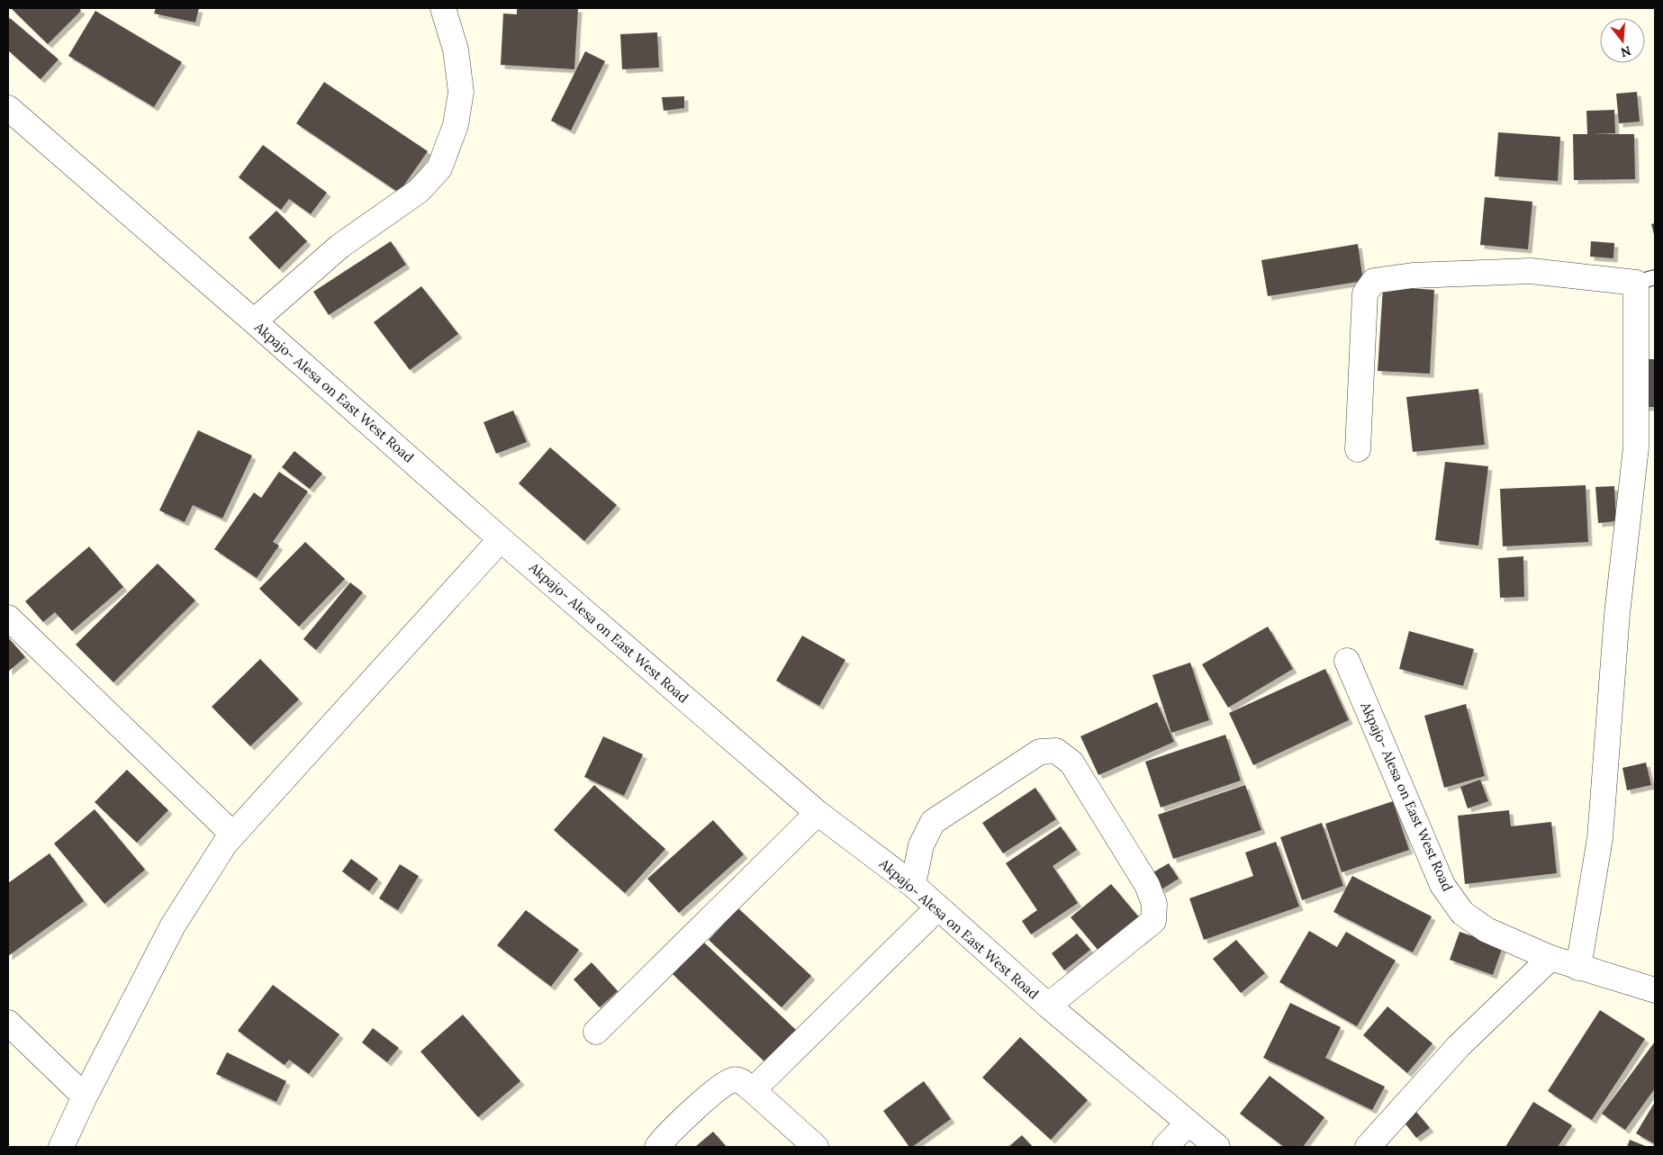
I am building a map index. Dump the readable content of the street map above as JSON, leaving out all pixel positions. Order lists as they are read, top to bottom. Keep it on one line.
{"streets":{"street":["Akpajo- Alesa on East West Road"]},"north":"bottom"}
